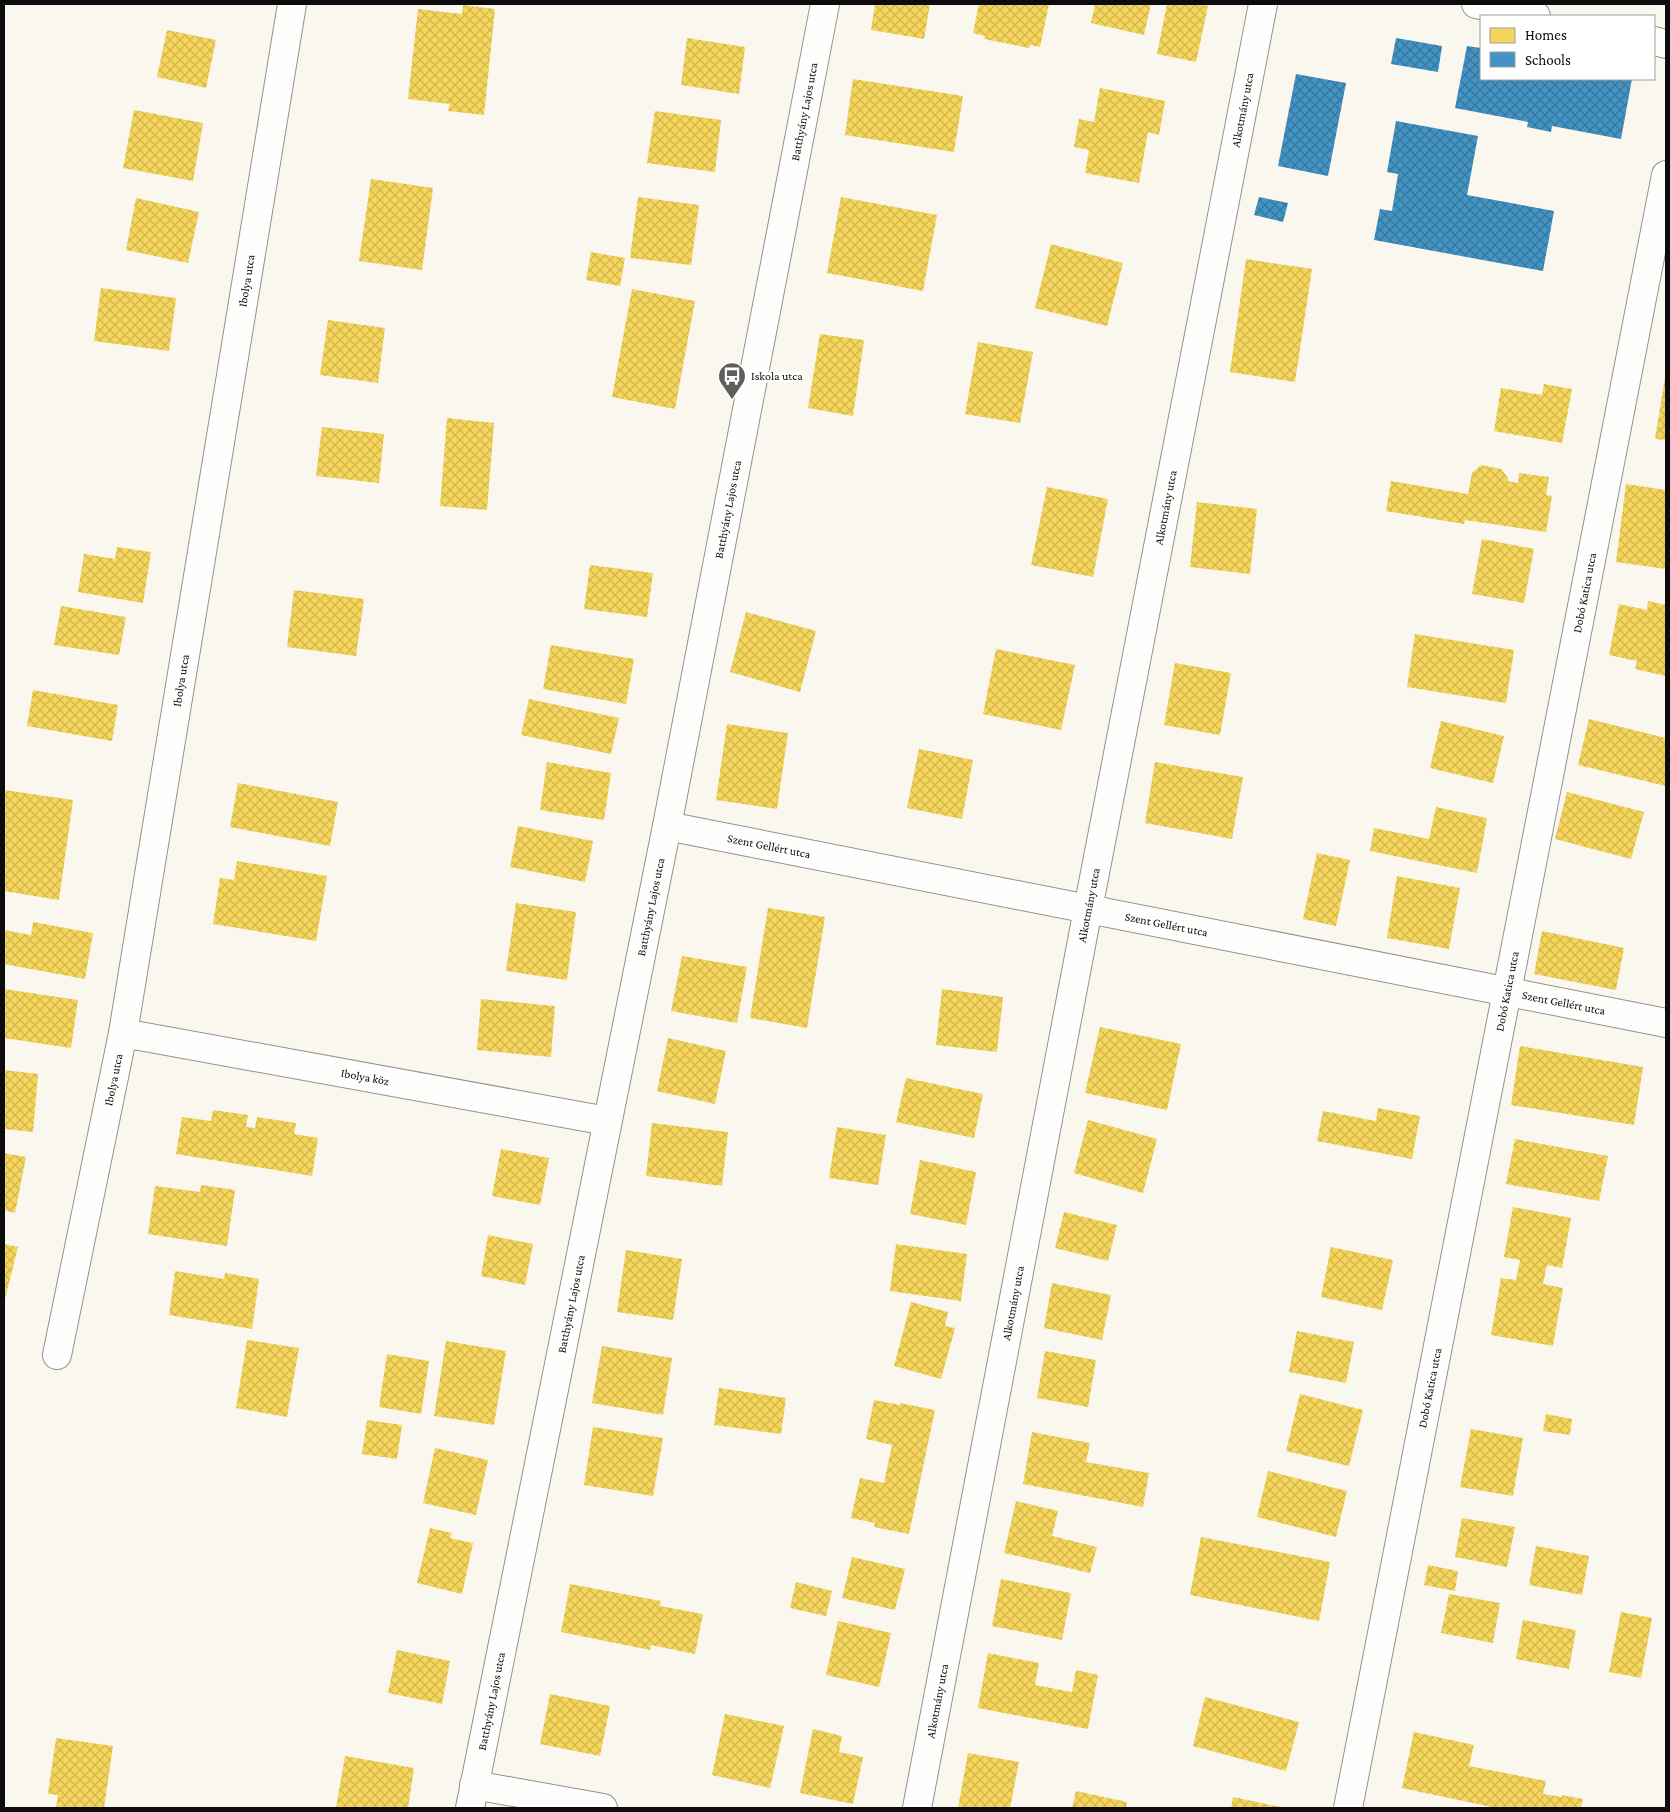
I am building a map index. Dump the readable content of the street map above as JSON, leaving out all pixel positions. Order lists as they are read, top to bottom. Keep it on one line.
{"streets":{"street":["Alkotmány utca","Batthyány Lajos utca","Ibolya utca","Dobó Katica utca","Szent Gellért utca","Ibolya köz"]},"crossings":[["Alkotmány utca","Szent Gellért utca"],["Batthyány Lajos utca","Szent Gellért utca"],["Batthyány Lajos utca","Ibolya köz"],["Ibolya utca","Ibolya köz"],["Dobó Katica utca","Szent Gellért utca"]],"places":{"bus stop":["Iskola utca"]},"legend":["Homes","Schools"]}
